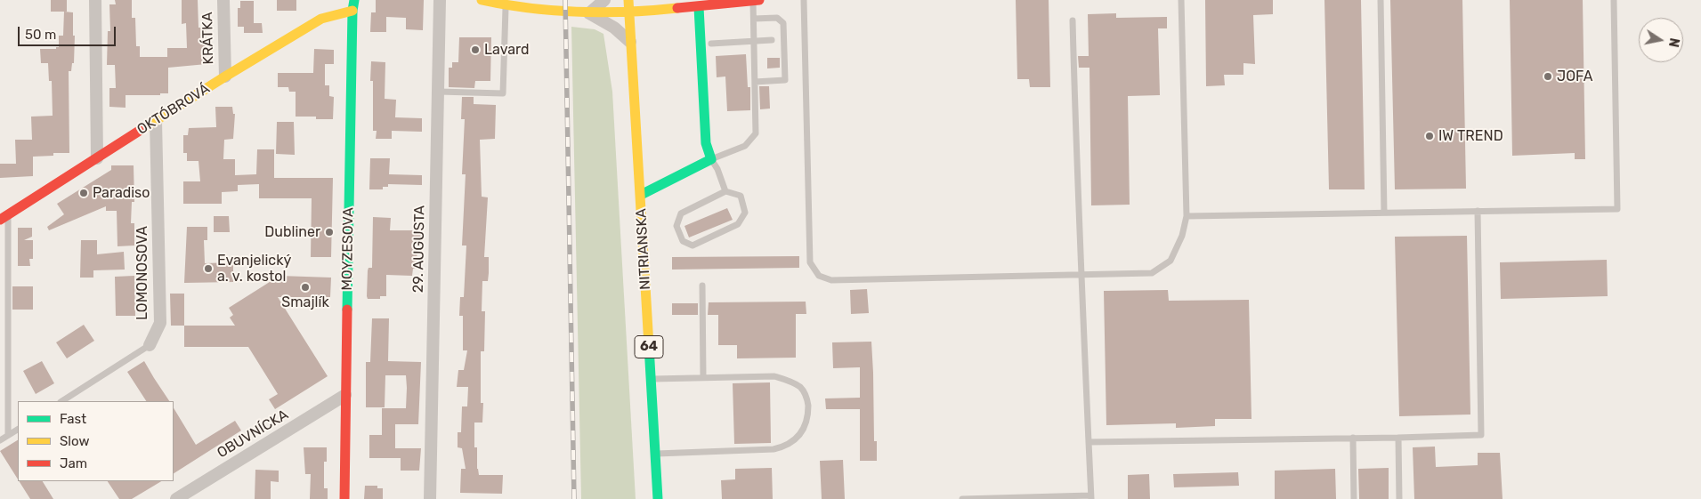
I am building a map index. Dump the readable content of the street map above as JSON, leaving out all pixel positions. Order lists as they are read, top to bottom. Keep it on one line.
{"streets":{"street":["KRÁTKA","OKTÓBROVÁ","MOYZESOVA","29. AUGUSTA","NITRIANSKA","LOMONOSOVA","64","OBUVNÍCKA"]},"crossings":[["KRÁTKA","OKTÓBROVÁ"],["OKTÓBROVÁ","MOYZESOVA"],["OKTÓBROVÁ","LOMONOSOVA"],["MOYZESOVA","OBUVNÍCKA"]],"places":["Lavard","JOFA","IW TREND","Paradiso","Dubliner","Evanjelický a. v. kostol","Smajlík"],"legend":["Fast","Slow","Jam"],"scale_bar":"50 m","north":"right"}
